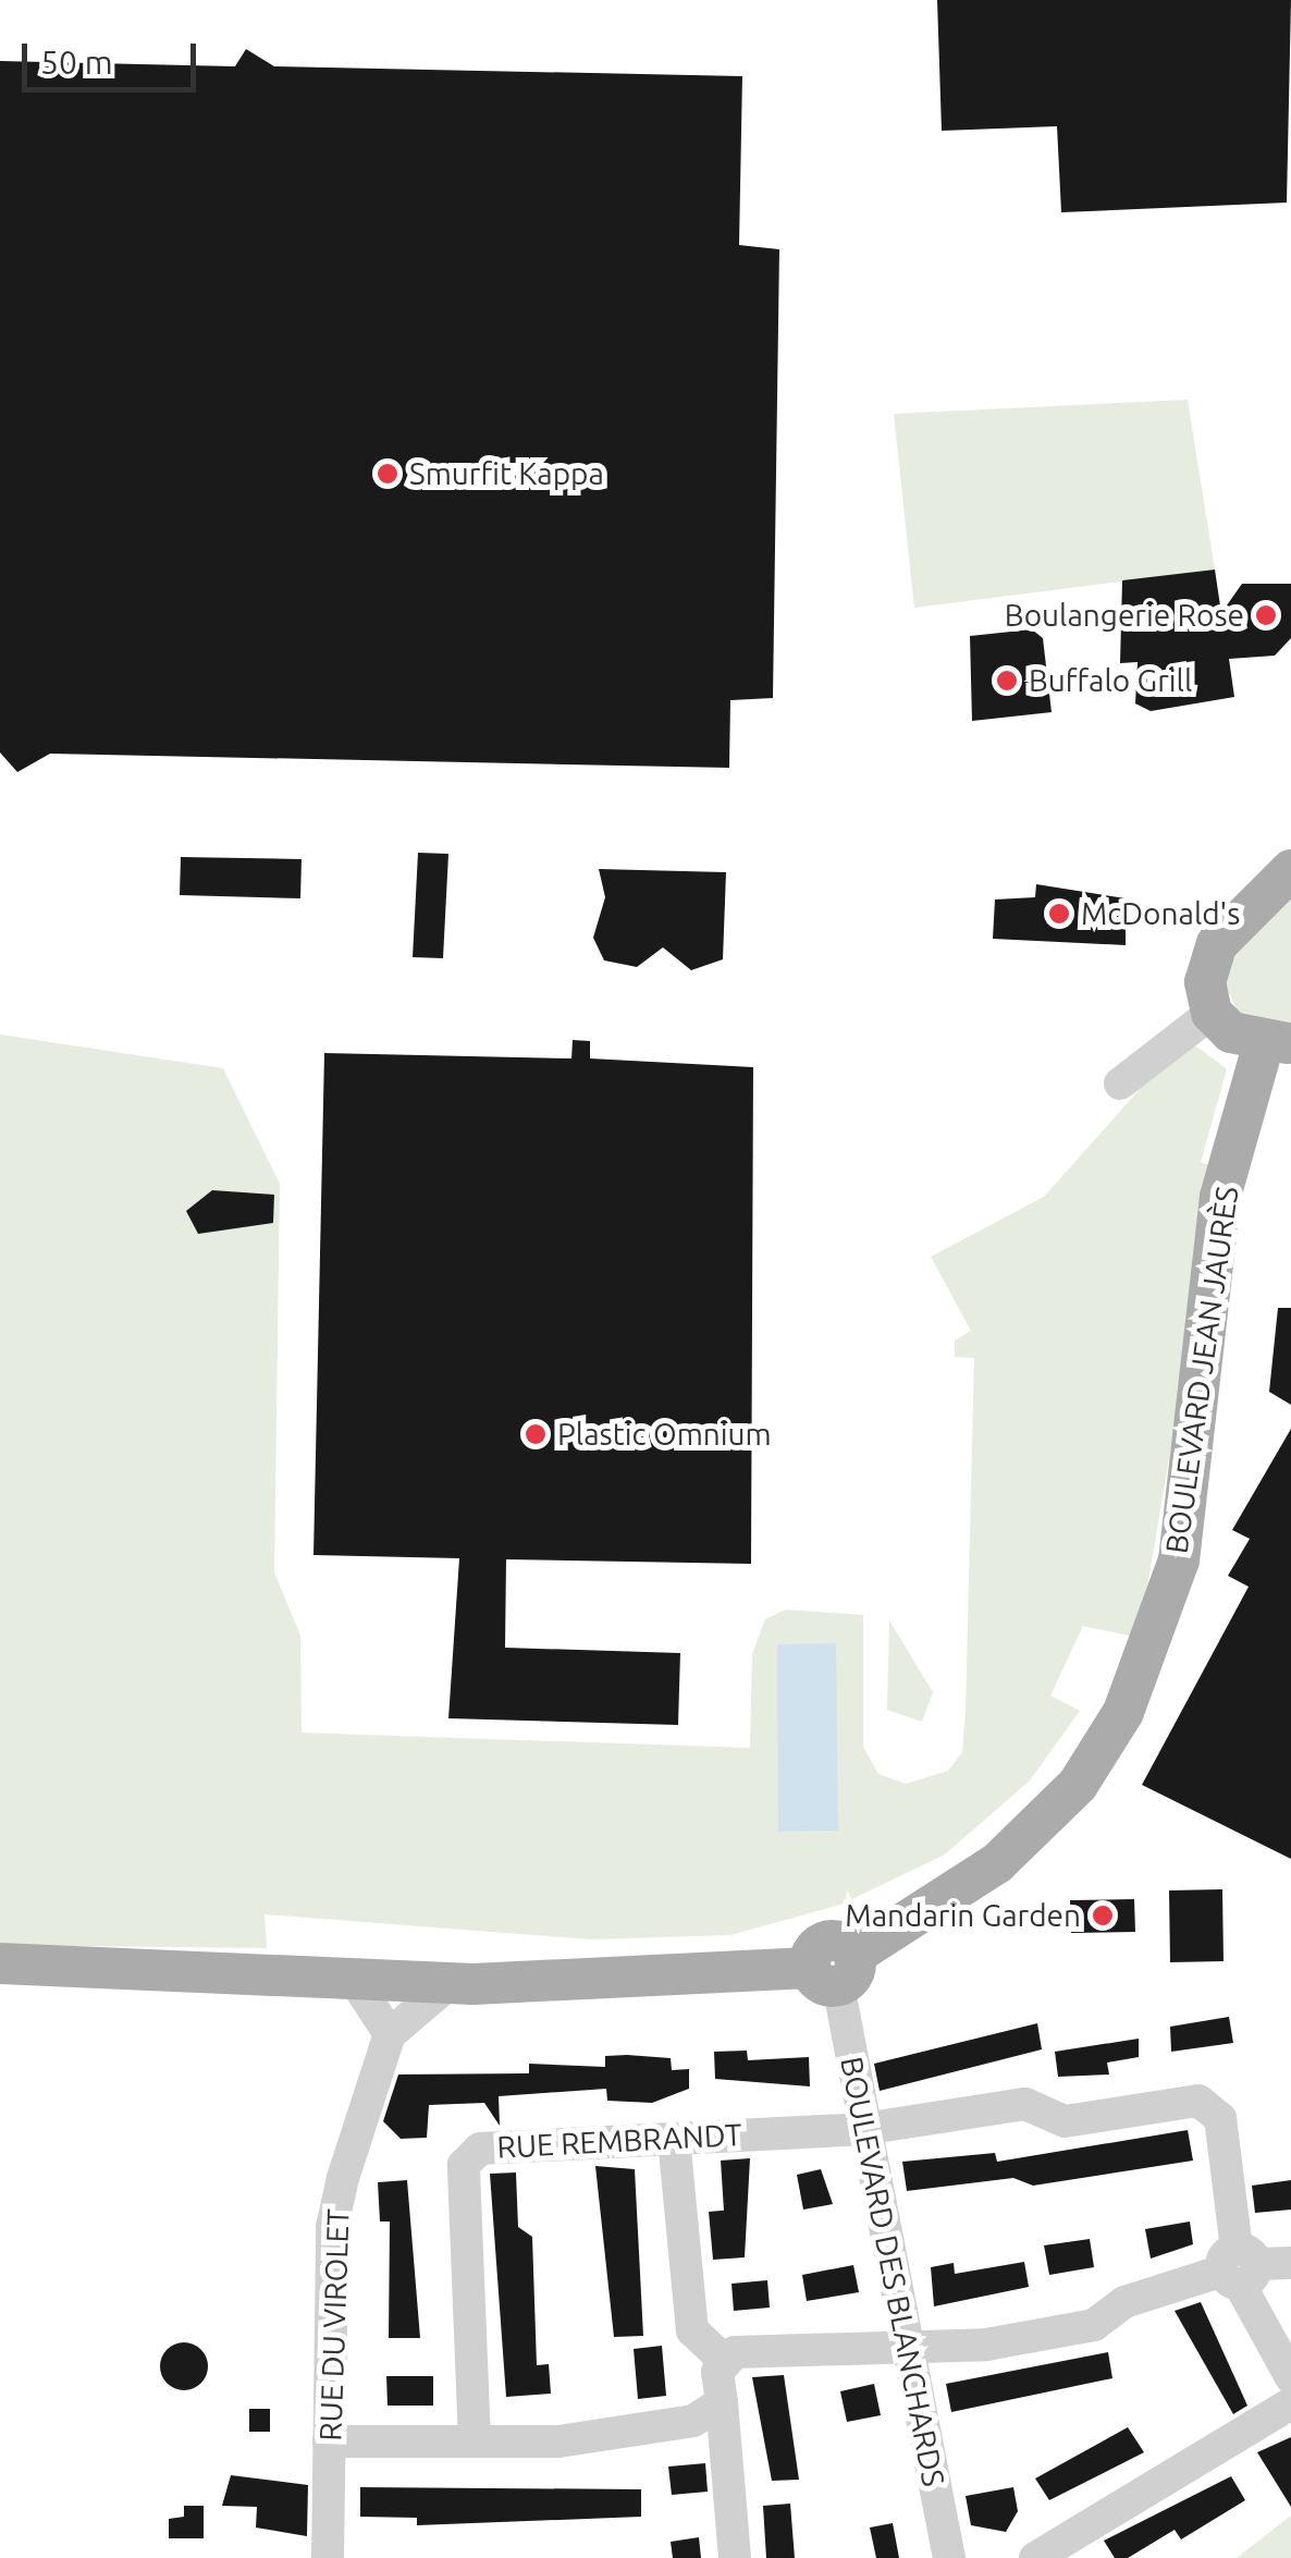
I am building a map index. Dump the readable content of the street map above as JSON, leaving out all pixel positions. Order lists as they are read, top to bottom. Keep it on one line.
{"streets":{"main road":["BOULEVARD JEAN JAURÈS"],"street":["RUE REMBRANDT","BOULEVARD DES BLANCHARDS","RUE DU VIROLET"]},"crossings":[["BOULEVARD JEAN JAURÈS","BOULEVARD DES BLANCHARDS"],["RUE REMBRANDT","BOULEVARD DES BLANCHARDS"]],"places":["Smurfit Kappa","Boulangerie Rose","Buffalo Grill","McDonald's","Plastic Omnium","Mandarin Garden"],"scale_bar":"50 m"}
